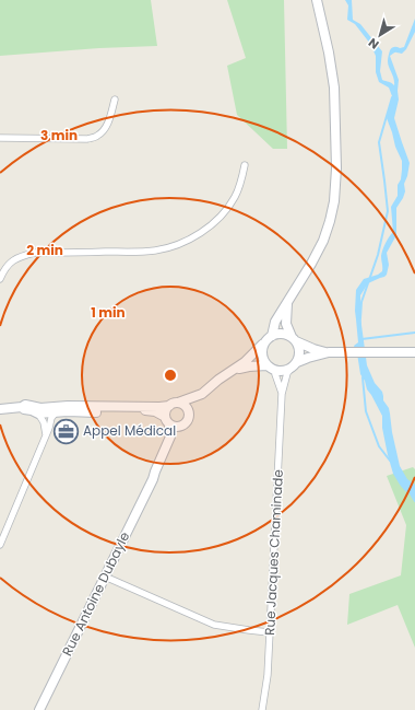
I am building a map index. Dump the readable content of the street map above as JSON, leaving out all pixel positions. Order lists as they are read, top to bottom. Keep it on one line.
{"streets":{"main road":["Rue Antoine Dubayle"],"street":["Rue Jacques Chaminade"]},"places":{"office":["Appel Médical"]},"north":"bottom left","rings":["3 min","2 min","1 min"]}
